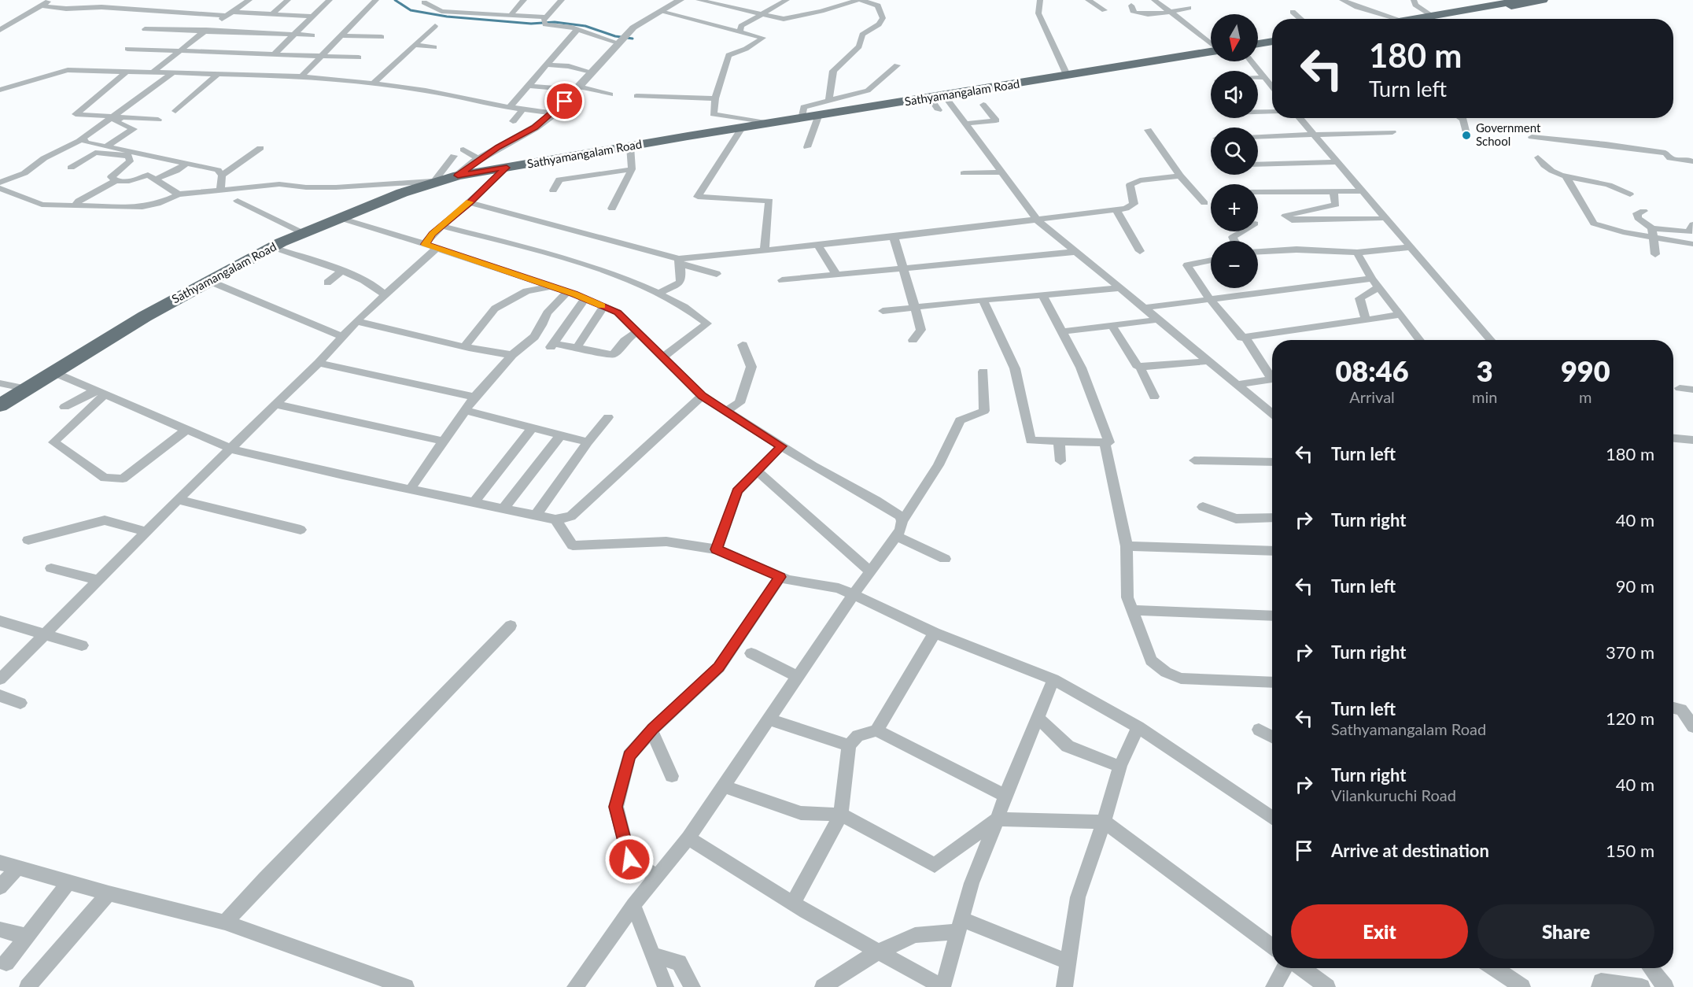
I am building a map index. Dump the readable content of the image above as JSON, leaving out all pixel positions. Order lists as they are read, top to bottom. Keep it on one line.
{"streets":{"highway":["Sathyamangalam Road"]},"places":["Government School"],"north":"bottom","page":{"map_buttons":["+","−"],"turn":["180 m","Turn left"],"eta":["08:46","Arrival","3","min","990","m"],"list":[{"name":"Turn left","value":"180 m"},{"name":"Turn right","value":"40 m"},{"name":"Turn left","value":"90 m"},{"name":"Turn right","value":"370 m"},{"name":"Turn left","note":"Sathyamangalam Road","value":"120 m"},{"name":"Turn right","note":"Vilankuruchi Road","value":"40 m"},{"name":"Arrive at destination","value":"150 m"}],"buttons":["Exit","Share"]}}
